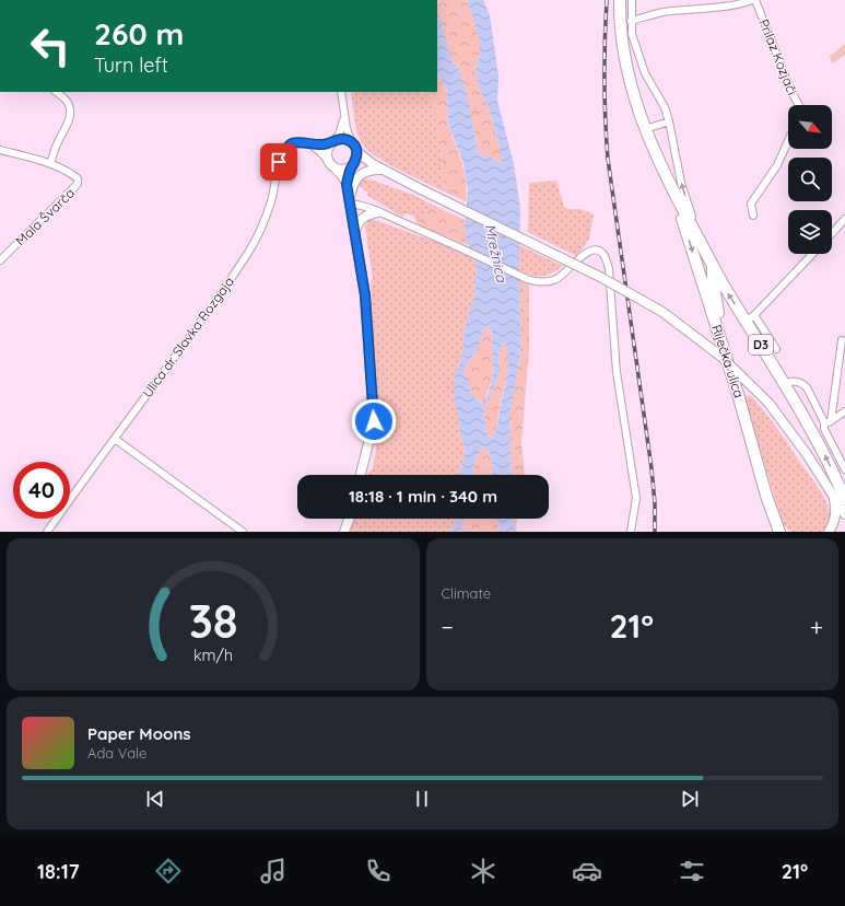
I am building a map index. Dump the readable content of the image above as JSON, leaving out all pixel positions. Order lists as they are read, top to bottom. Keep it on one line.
{"streets":{"main road":["D3","Riječka ulica"],"street":["Prilaz Kozjači","Mala Švarča","Ulica dr. Slavka Rozgaja"]},"water":["Mrežnica"],"north":"bottom right","page":{"turn":["260 m","Turn left"],"limit":"40","trip":"18:18 · 1 min · 340 m","tile":"Climate","heat":["−","21°","+"],"song":["Paper Moons","Ada Vale"],"tabs":["18:17","21°"],"gauge":["38","km/h"]}}
